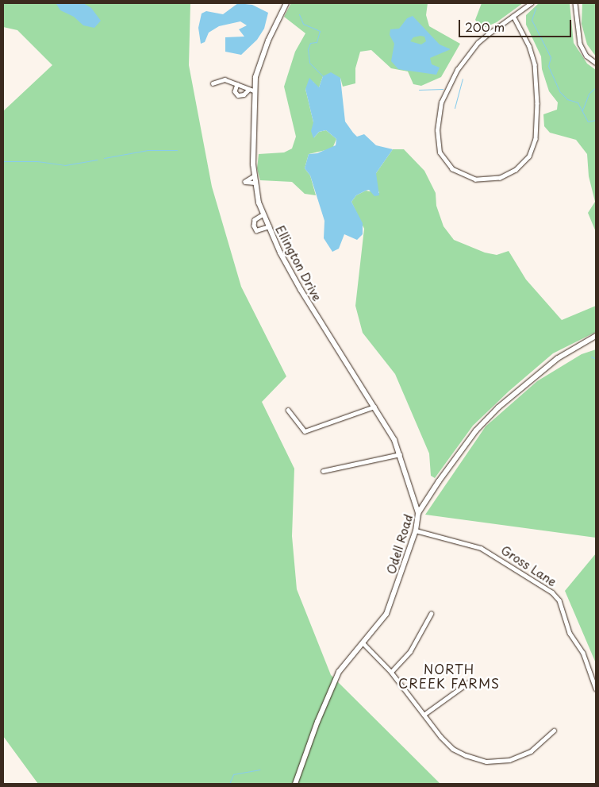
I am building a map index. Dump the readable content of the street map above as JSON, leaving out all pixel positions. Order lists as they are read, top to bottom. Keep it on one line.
{"streets":{"street":["Ellington Drive","Odell Road","Gross Lane"]},"crossings":[["Ellington Drive","Odell Road"],["Odell Road","Gross Lane"]],"districts":["NORTH CREEK FARMS"],"scale_bar":"200 m"}
